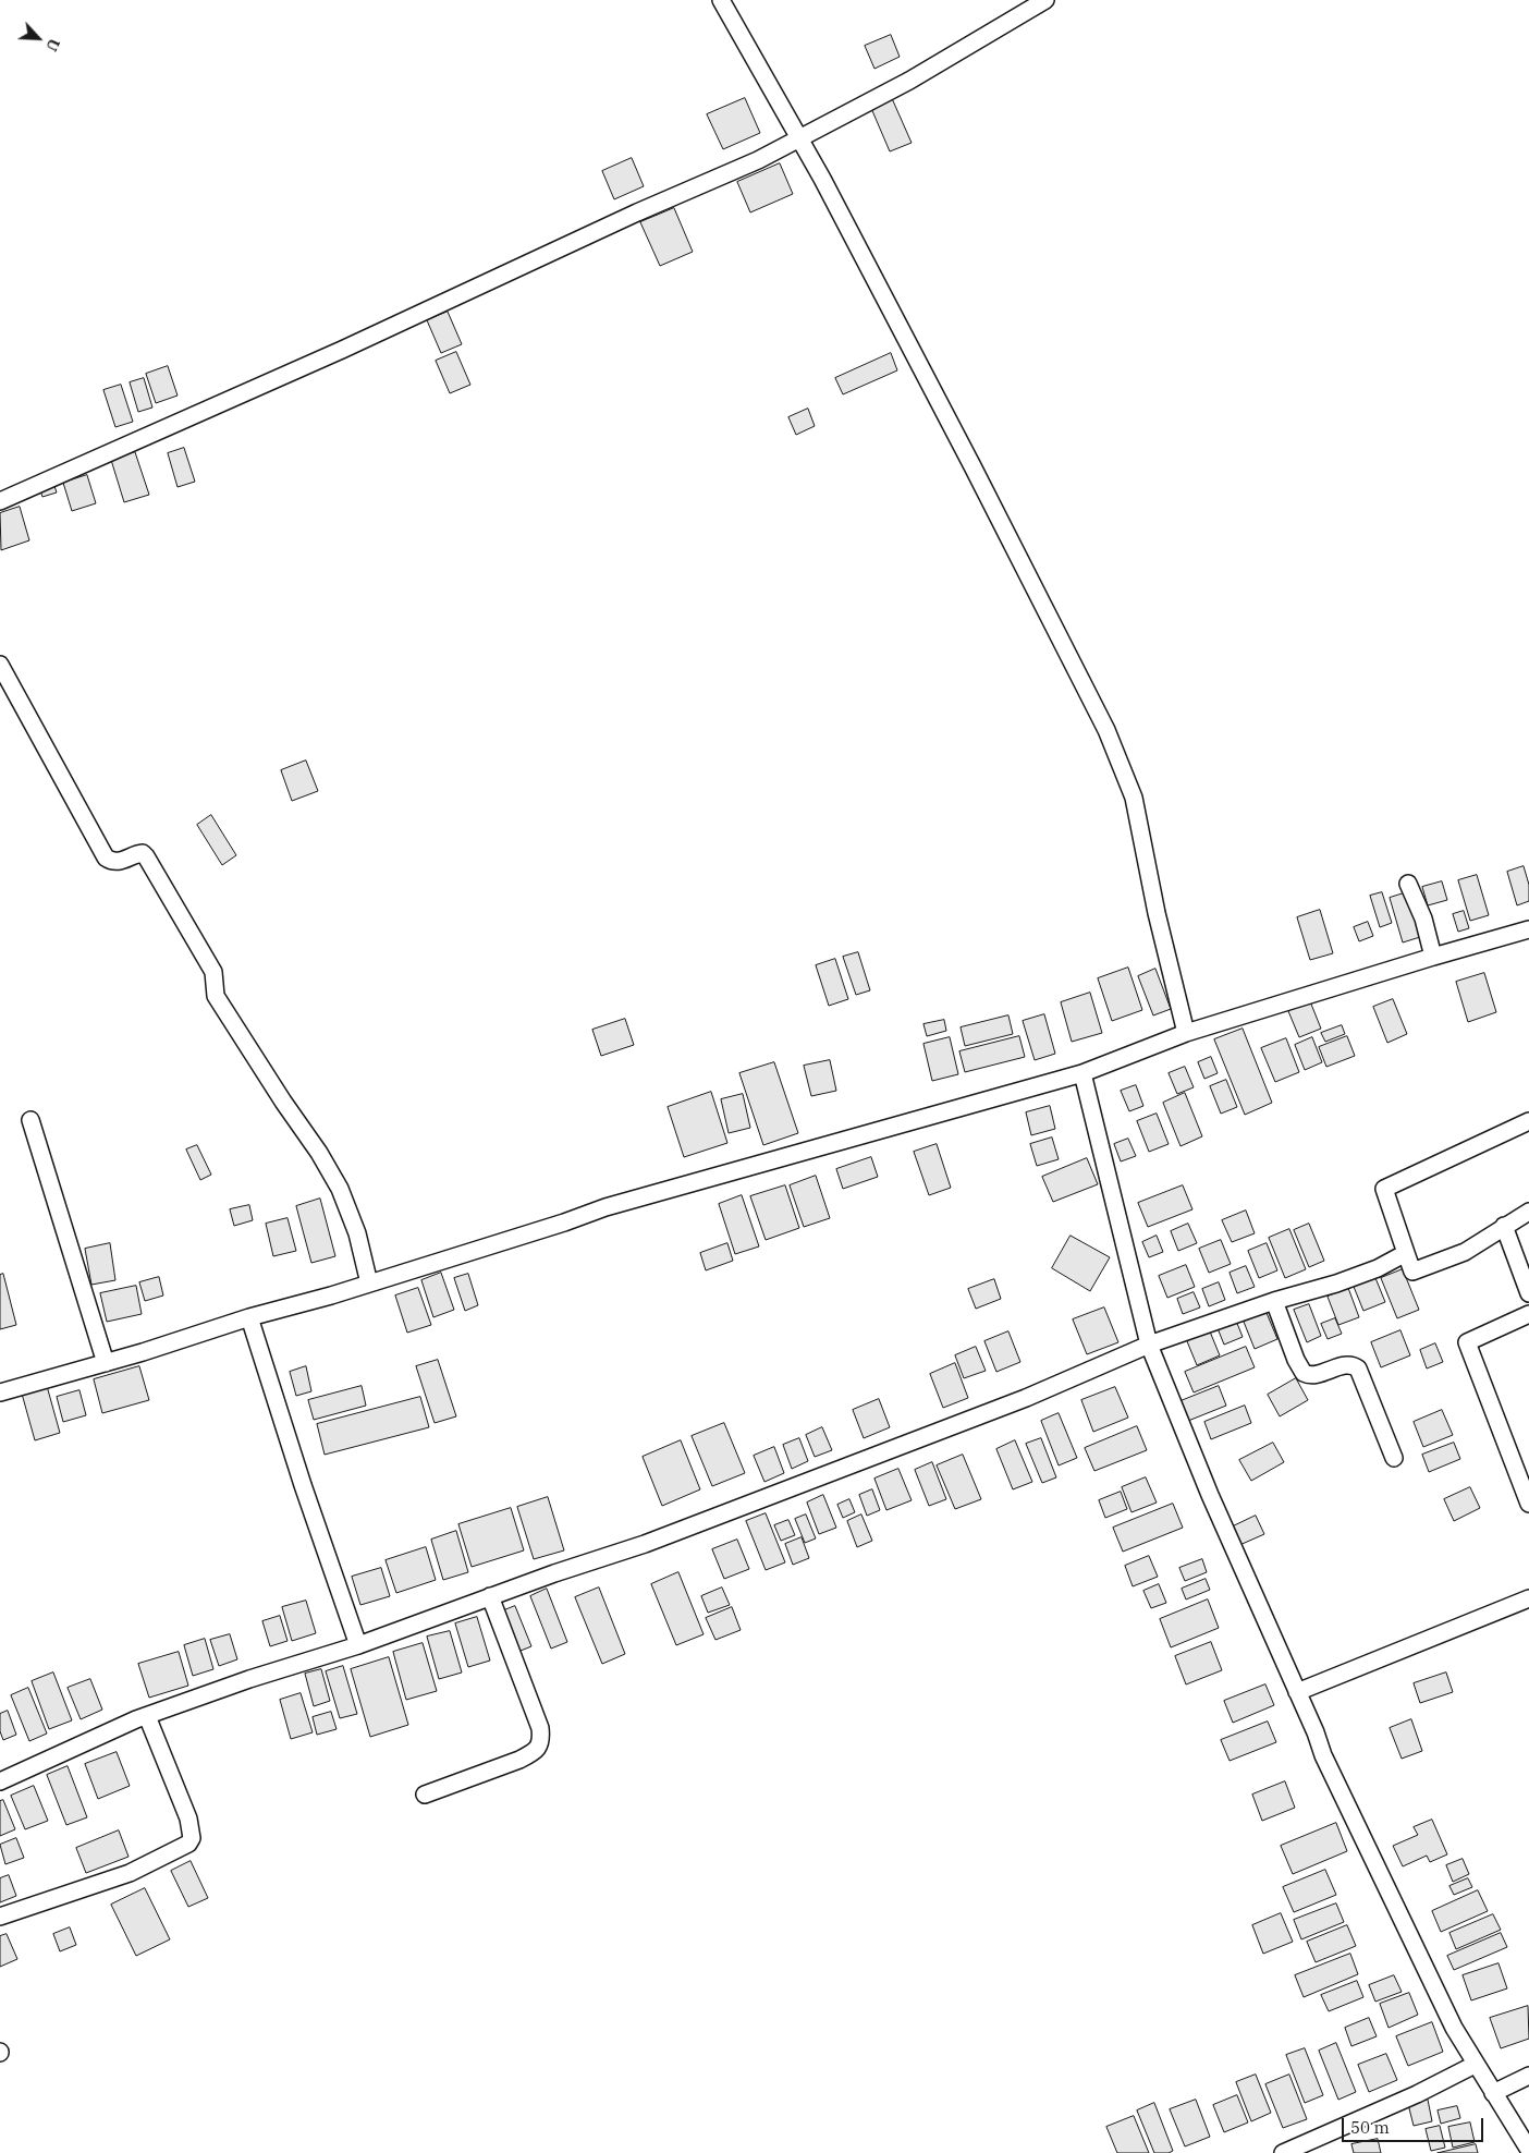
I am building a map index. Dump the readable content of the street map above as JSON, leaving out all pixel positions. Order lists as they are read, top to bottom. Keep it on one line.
{"scale_bar":"50 m","north":"bottom right"}
